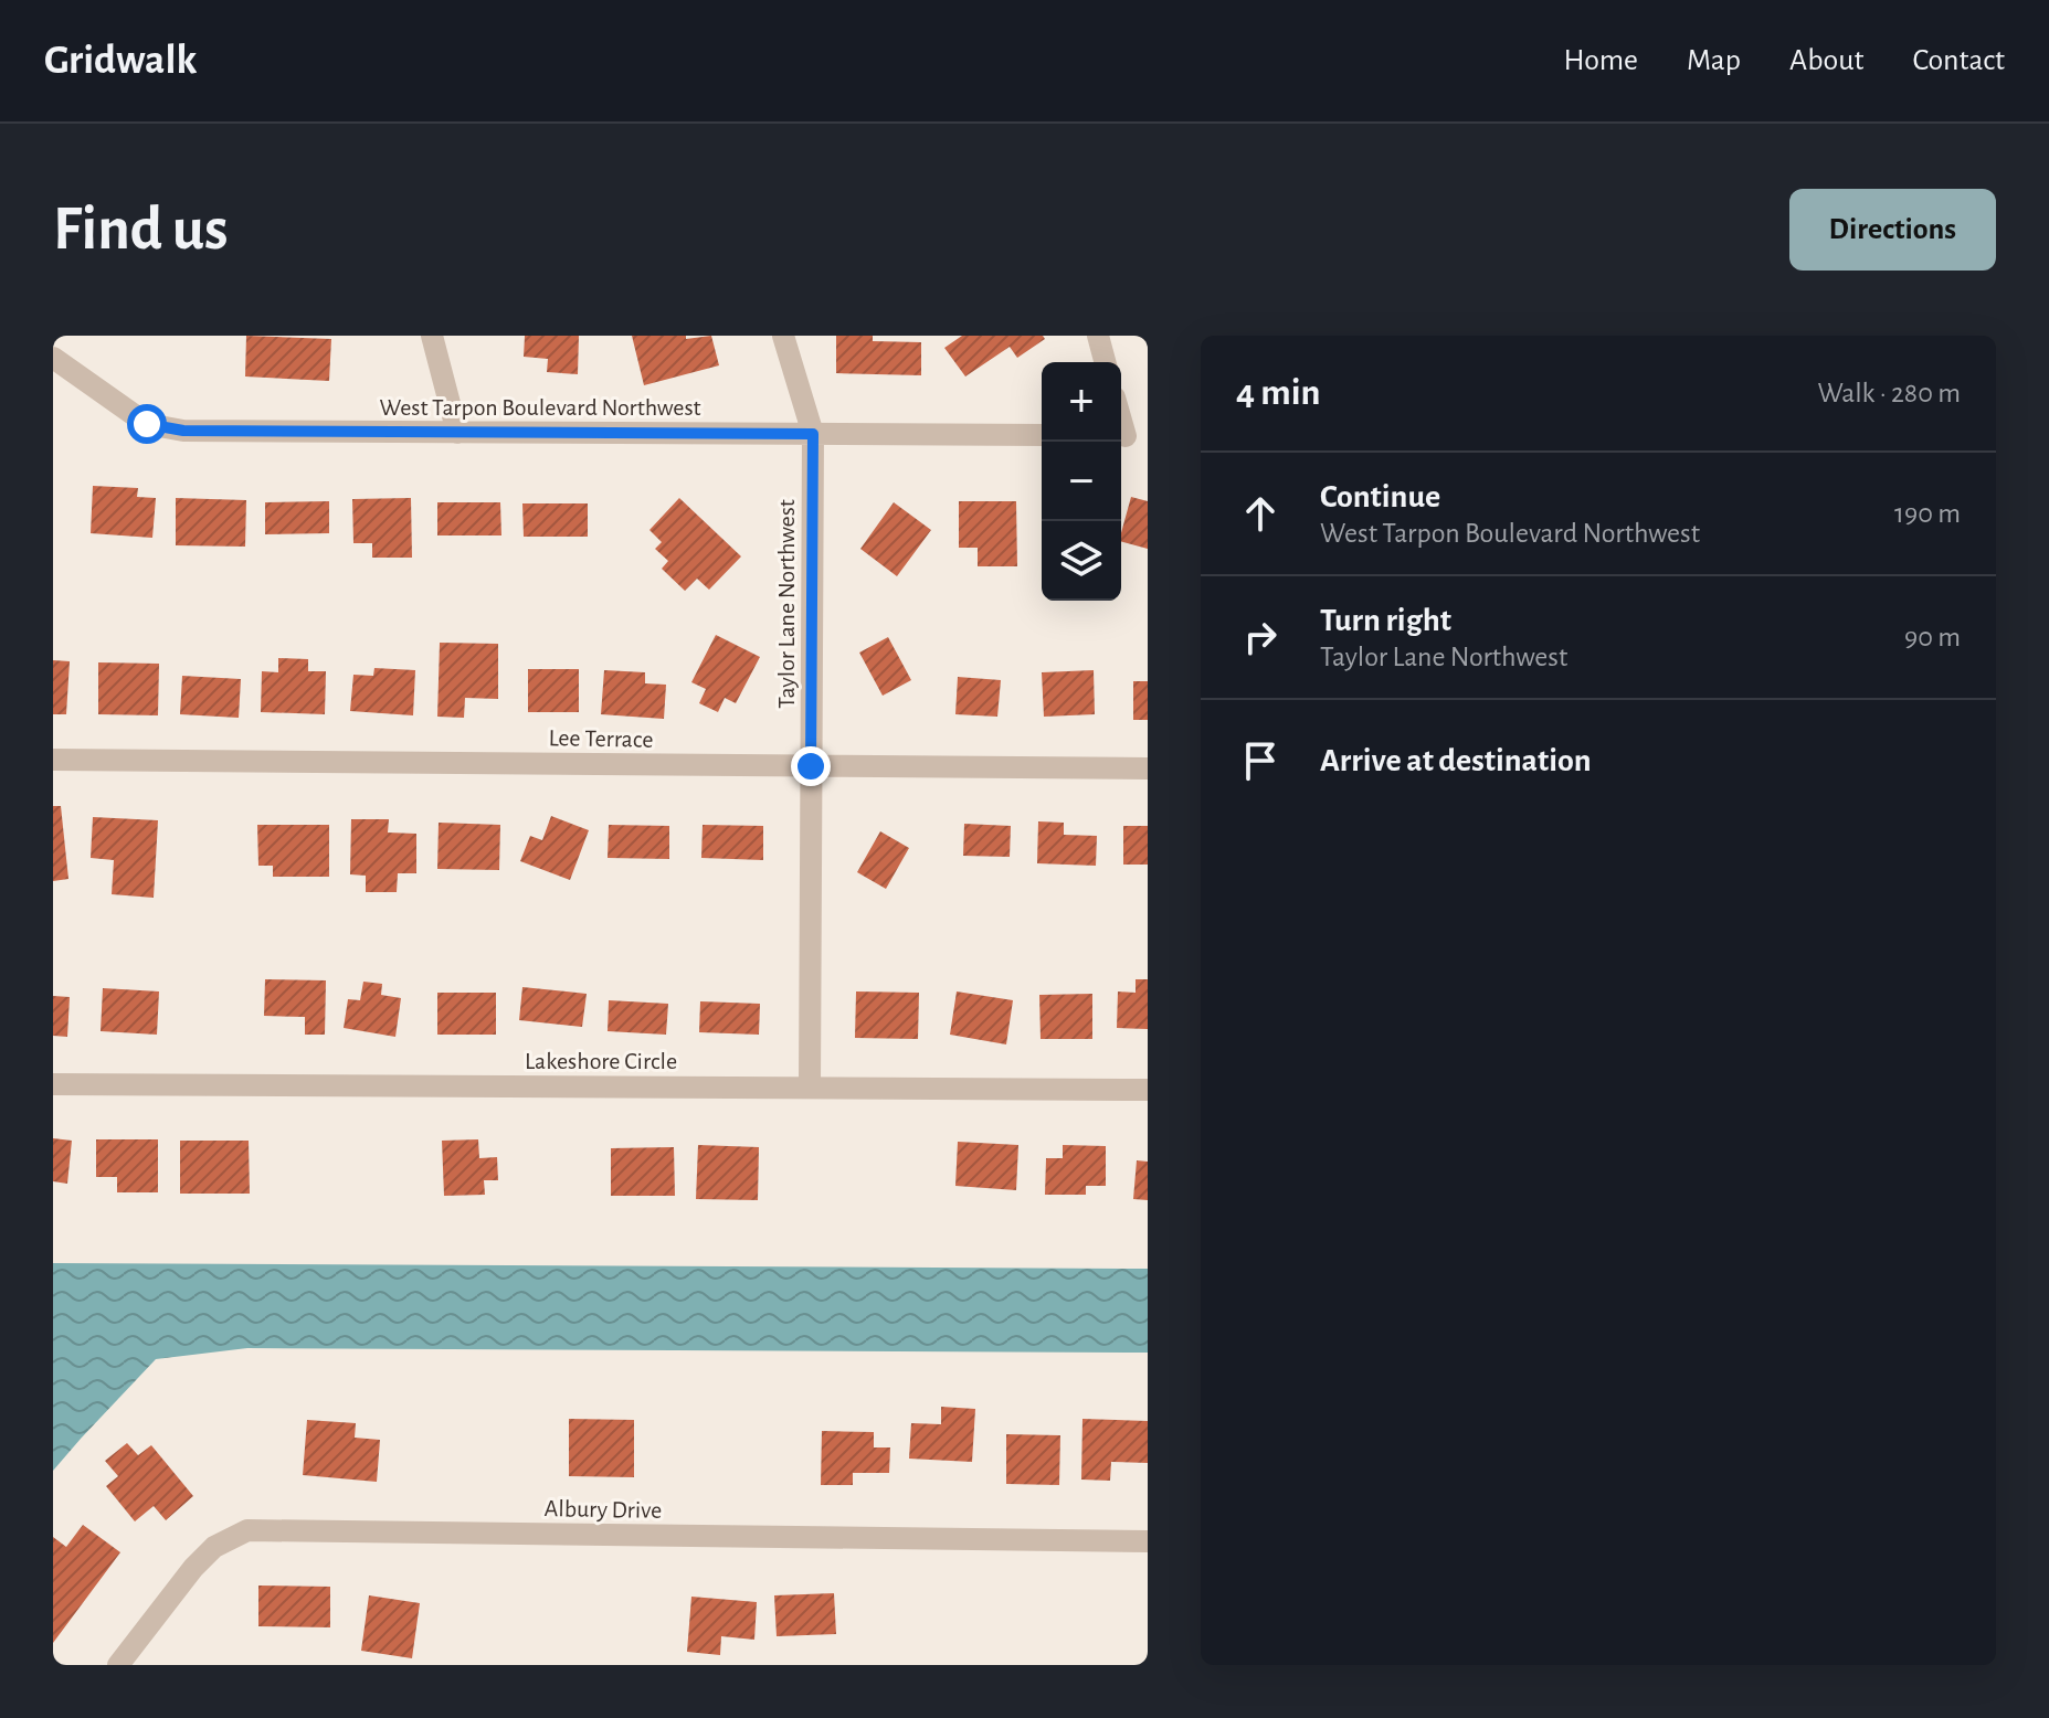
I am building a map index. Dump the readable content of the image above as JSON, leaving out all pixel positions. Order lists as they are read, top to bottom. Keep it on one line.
{"streets":{"street":["West Tarpon Boulevard Northwest","Taylor Lane Northwest","Lee Terrace","Lakeshore Circle","Albury Drive"]},"crossings":[["West Tarpon Boulevard Northwest","Taylor Lane Northwest"],["Taylor Lane Northwest","Lee Terrace"],["Taylor Lane Northwest","Lakeshore Circle"]],"page":{"header":"Gridwalk","nav":["Home","Map","About","Contact"],"buttons":"Directions","title":"Find us","heading":["4 min","Walk · 280 m"],"map_buttons":["+","−"],"list":[["Continue","West Tarpon Boulevard Northwest","190 m"],["Turn right","Taylor Lane Northwest","90 m"],"Arrive at destination"]}}
